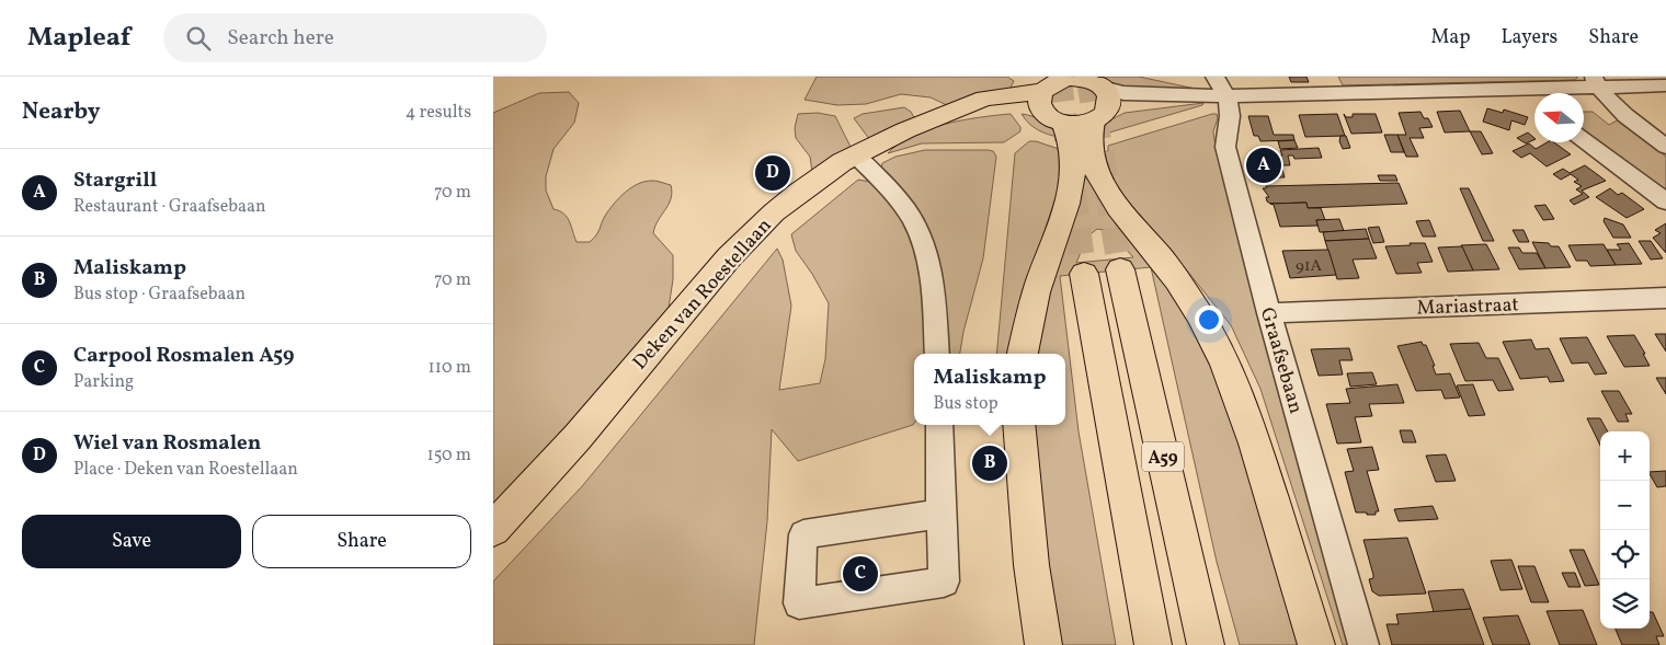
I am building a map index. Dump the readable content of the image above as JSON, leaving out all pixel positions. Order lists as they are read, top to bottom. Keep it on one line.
{"streets":{"main road":["Deken van Roestellaan","A59"],"street":["Mariastraat","Graafsebaan"]},"crossings":[["Mariastraat","Graafsebaan"]],"house_numbers":["91A"],"north":"left","page":{"header":"Mapleaf","search":"Search here","nav":["Map","Layers","Share"],"heading":["Nearby","4 results"],"pins":["A","D","B","C"],"list":[{"mark":"A","name":"Stargrill","note":"Restaurant · Graafsebaan","value":"70 m"},{"mark":"B","name":"Maliskamp","note":"Bus stop · Graafsebaan","value":"70 m"},{"mark":"C","name":"Carpool Rosmalen A59","note":"Parking","value":"110 m"},{"mark":"D","name":"Wiel van Rosmalen","note":"Place · Deken van Roestellaan","value":"150 m"}],"popup":["Maliskamp","Bus stop"],"map_buttons":["+","−"],"buttons":["Save","Share"]}}
